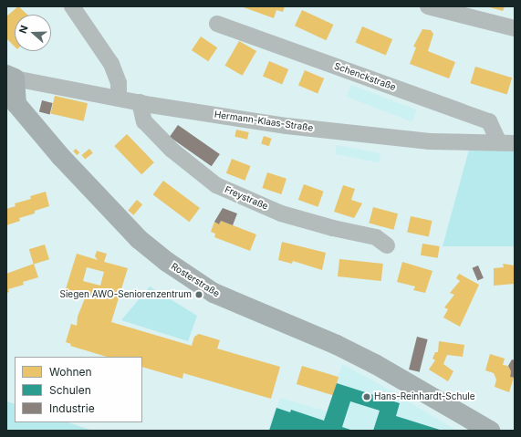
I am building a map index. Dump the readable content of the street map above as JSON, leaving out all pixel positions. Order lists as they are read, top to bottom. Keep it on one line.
{"streets":{"street":["Schenckstraße","Hermann-Klaas-Straße","Freystraße","Rosterstraße"]},"crossings":[["Schenckstraße","Hermann-Klaas-Straße"],["Hermann-Klaas-Straße","Freystraße"],["Hermann-Klaas-Straße","Rosterstraße"]],"places":["Siegen AWO-Seniorenzentrum","Hans-Reinhardt-Schule"],"legend":["Wohnen","Schulen","Industrie"],"north":"left"}
